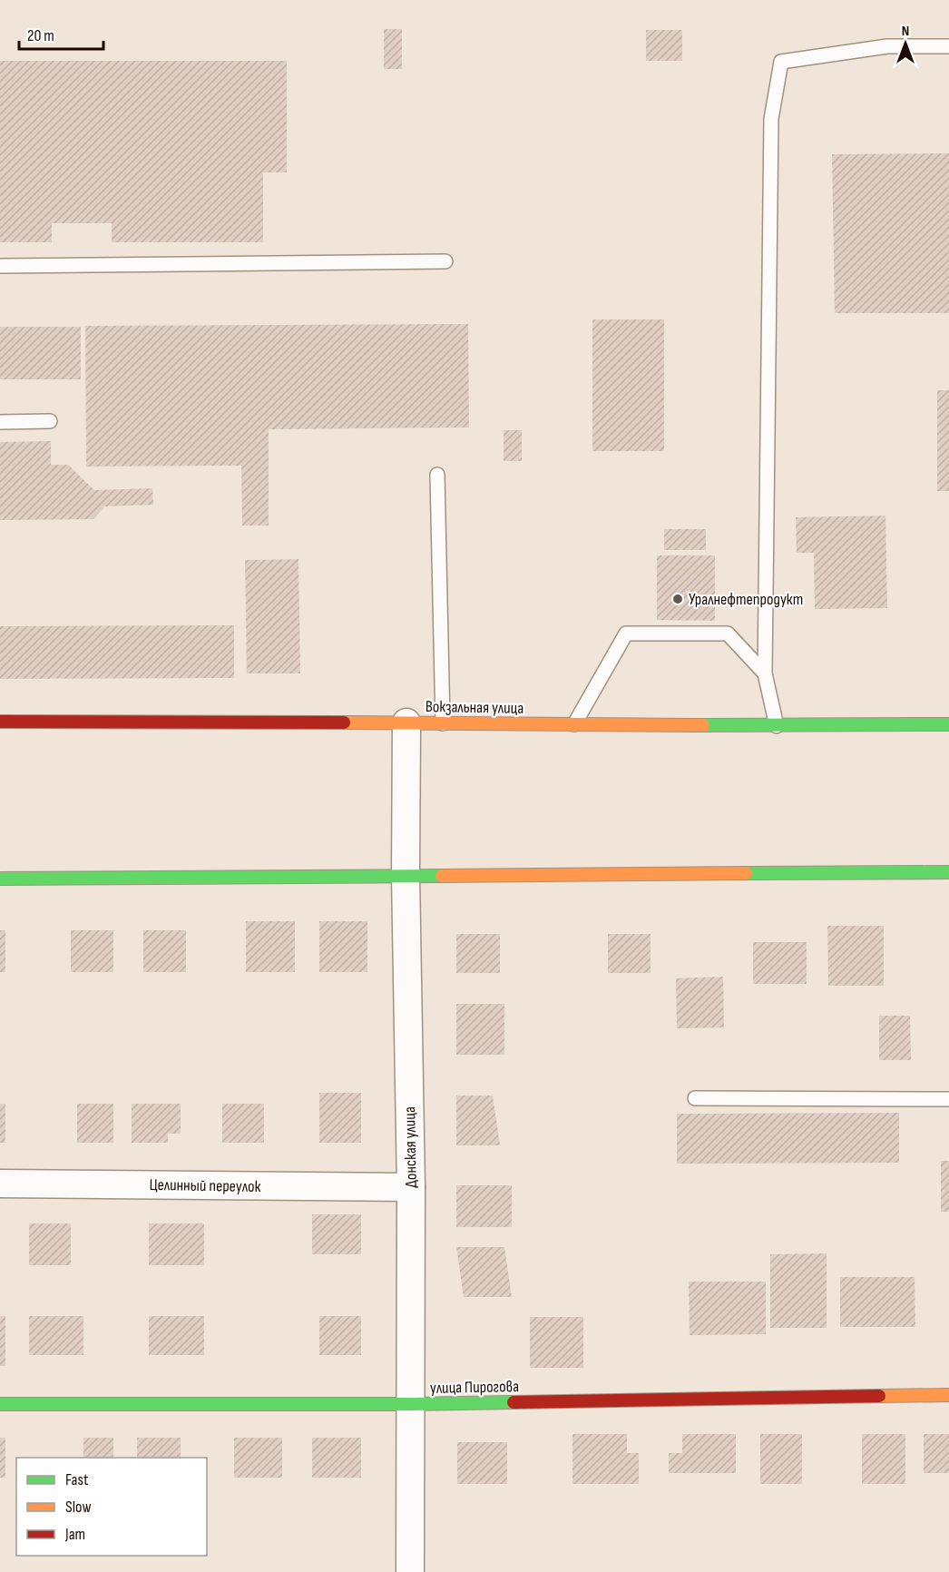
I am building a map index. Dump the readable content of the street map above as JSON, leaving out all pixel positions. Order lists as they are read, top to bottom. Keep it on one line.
{"streets":{"street":["Вокзальная улица","Донская улица","Целинный переулок","улица Пирогова"]},"crossings":[["Вокзальная улица","Донская улица"],["Донская улица","Целинный переулок"],["Донская улица","улица Пирогова"]],"places":["Уралнефтепродукт"],"legend":["Fast","Slow","Jam"],"scale_bar":"20 m","north":"top"}
